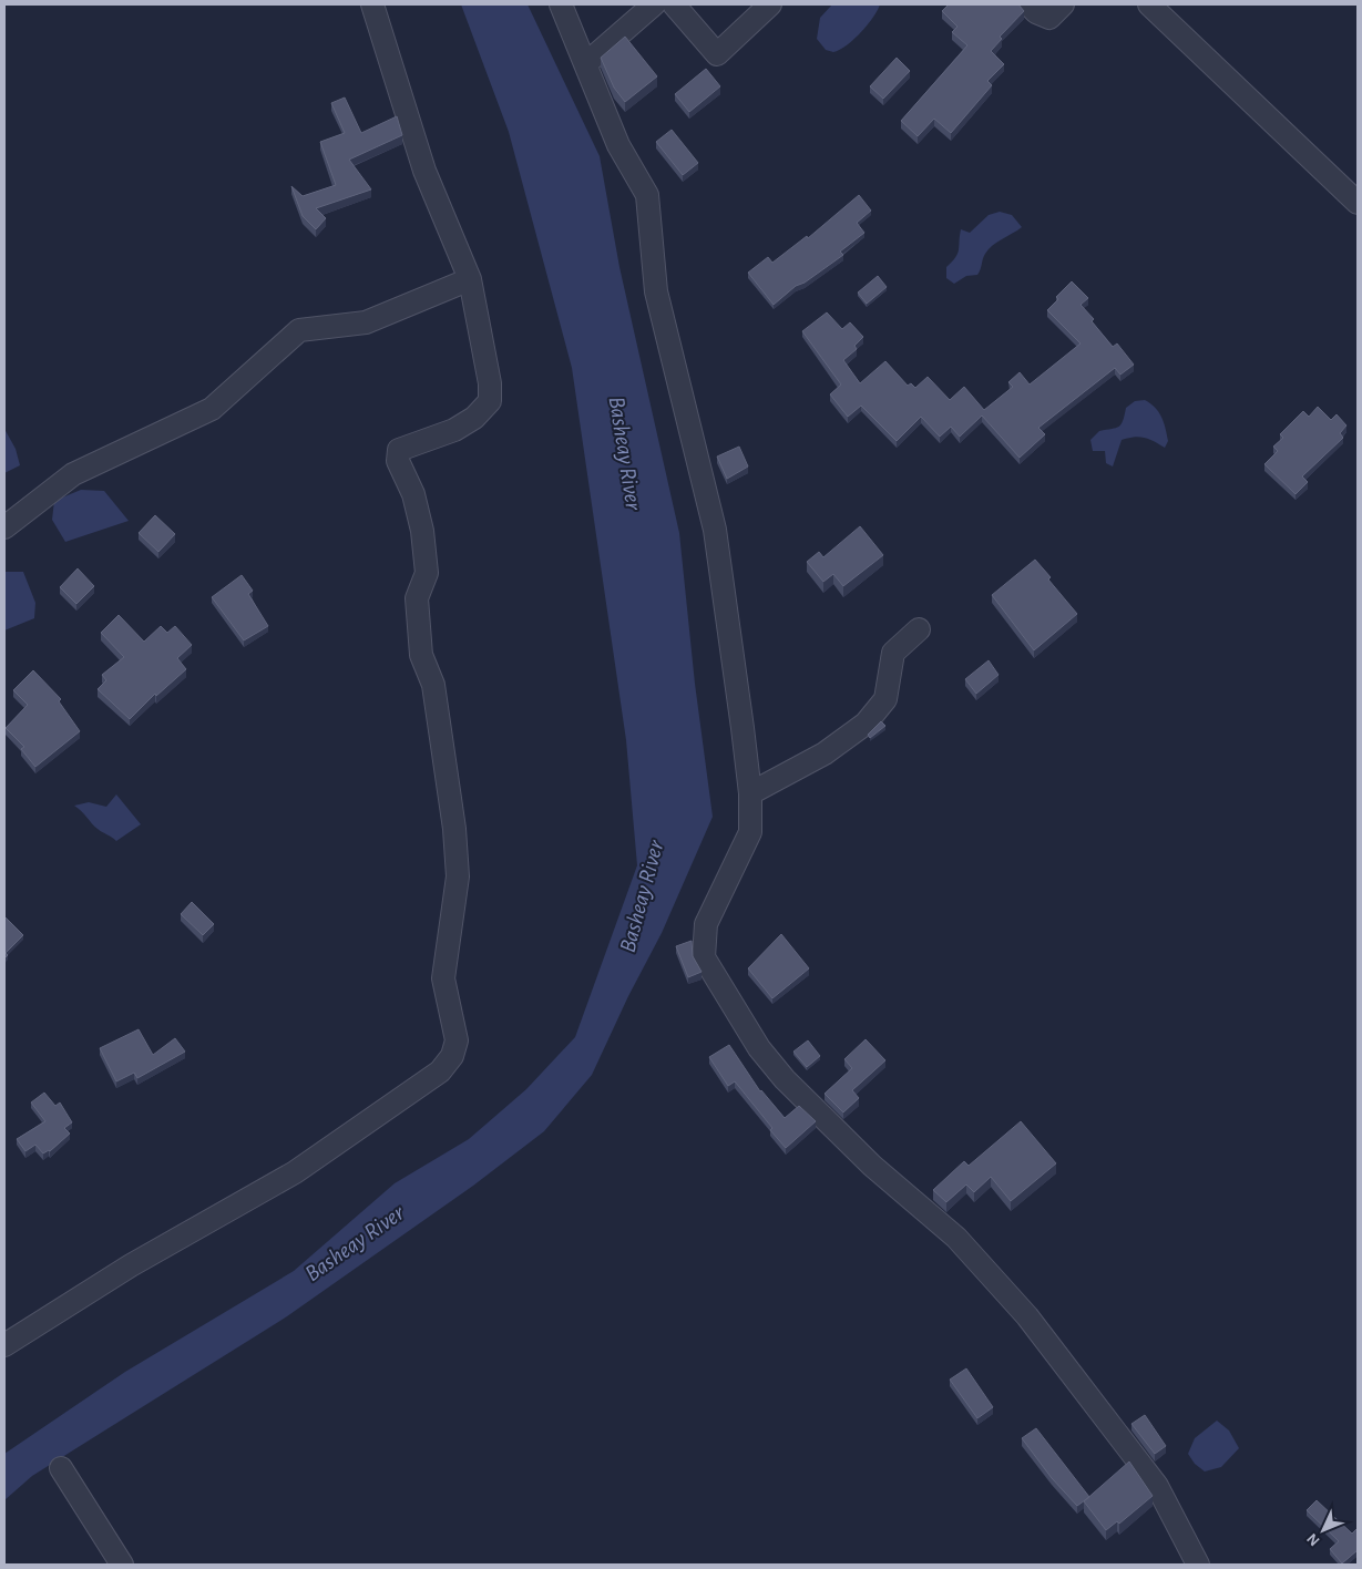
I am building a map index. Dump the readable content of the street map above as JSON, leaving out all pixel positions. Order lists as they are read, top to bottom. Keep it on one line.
{"water":["Basheay River"],"north":"bottom left"}
